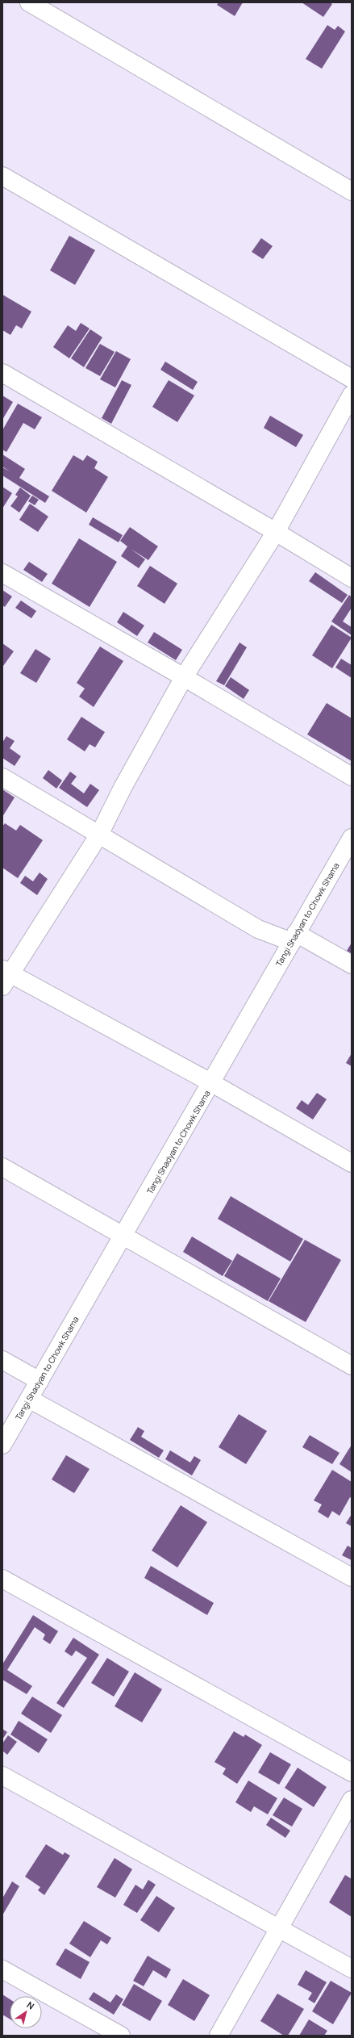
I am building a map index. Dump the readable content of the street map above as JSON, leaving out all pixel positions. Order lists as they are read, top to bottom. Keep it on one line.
{"streets":{"street":["Tangi Shadyan to Chowk Shama"]},"north":"top right"}
